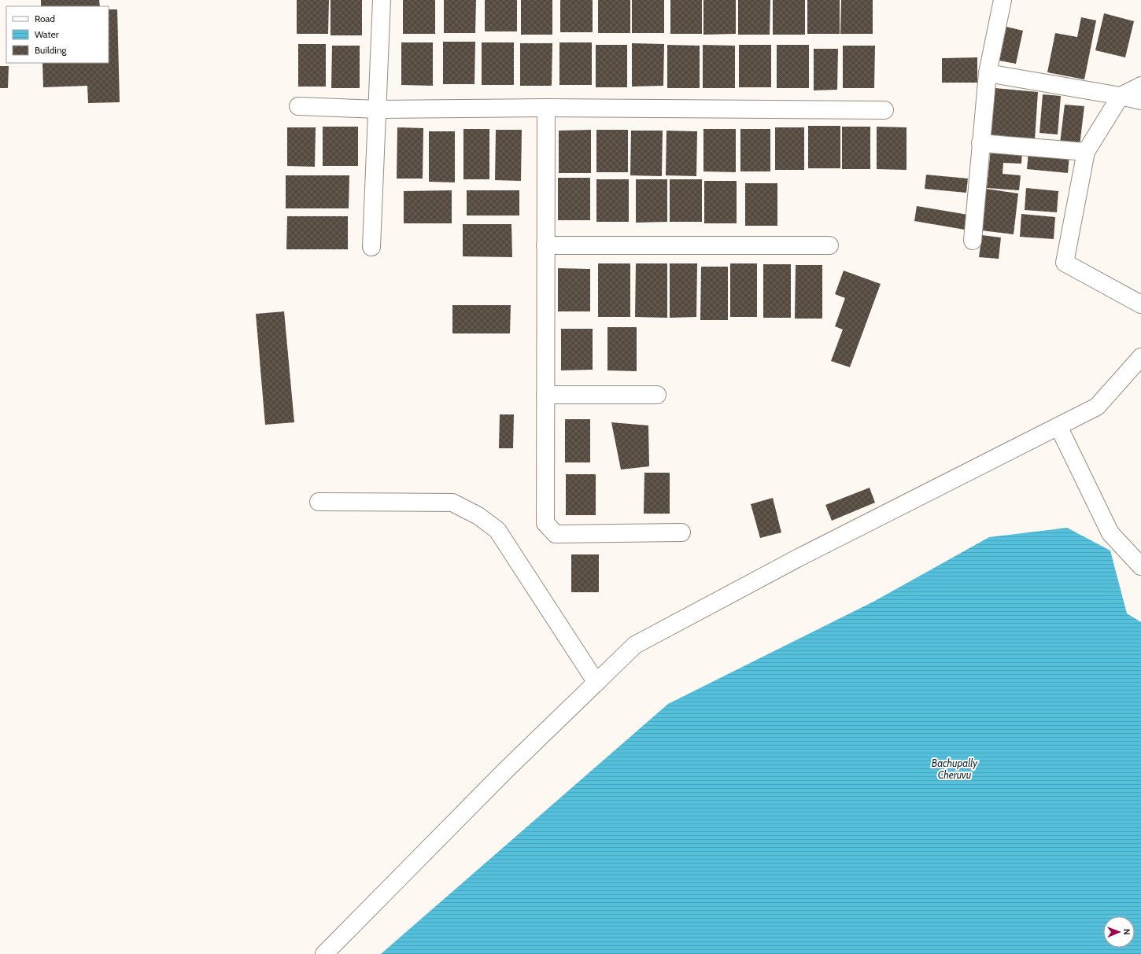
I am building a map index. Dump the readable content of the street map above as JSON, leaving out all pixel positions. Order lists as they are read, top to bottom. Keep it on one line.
{"water":["Bachupally Cheruvu"],"legend":["Road","Water","Building"],"north":"right"}
